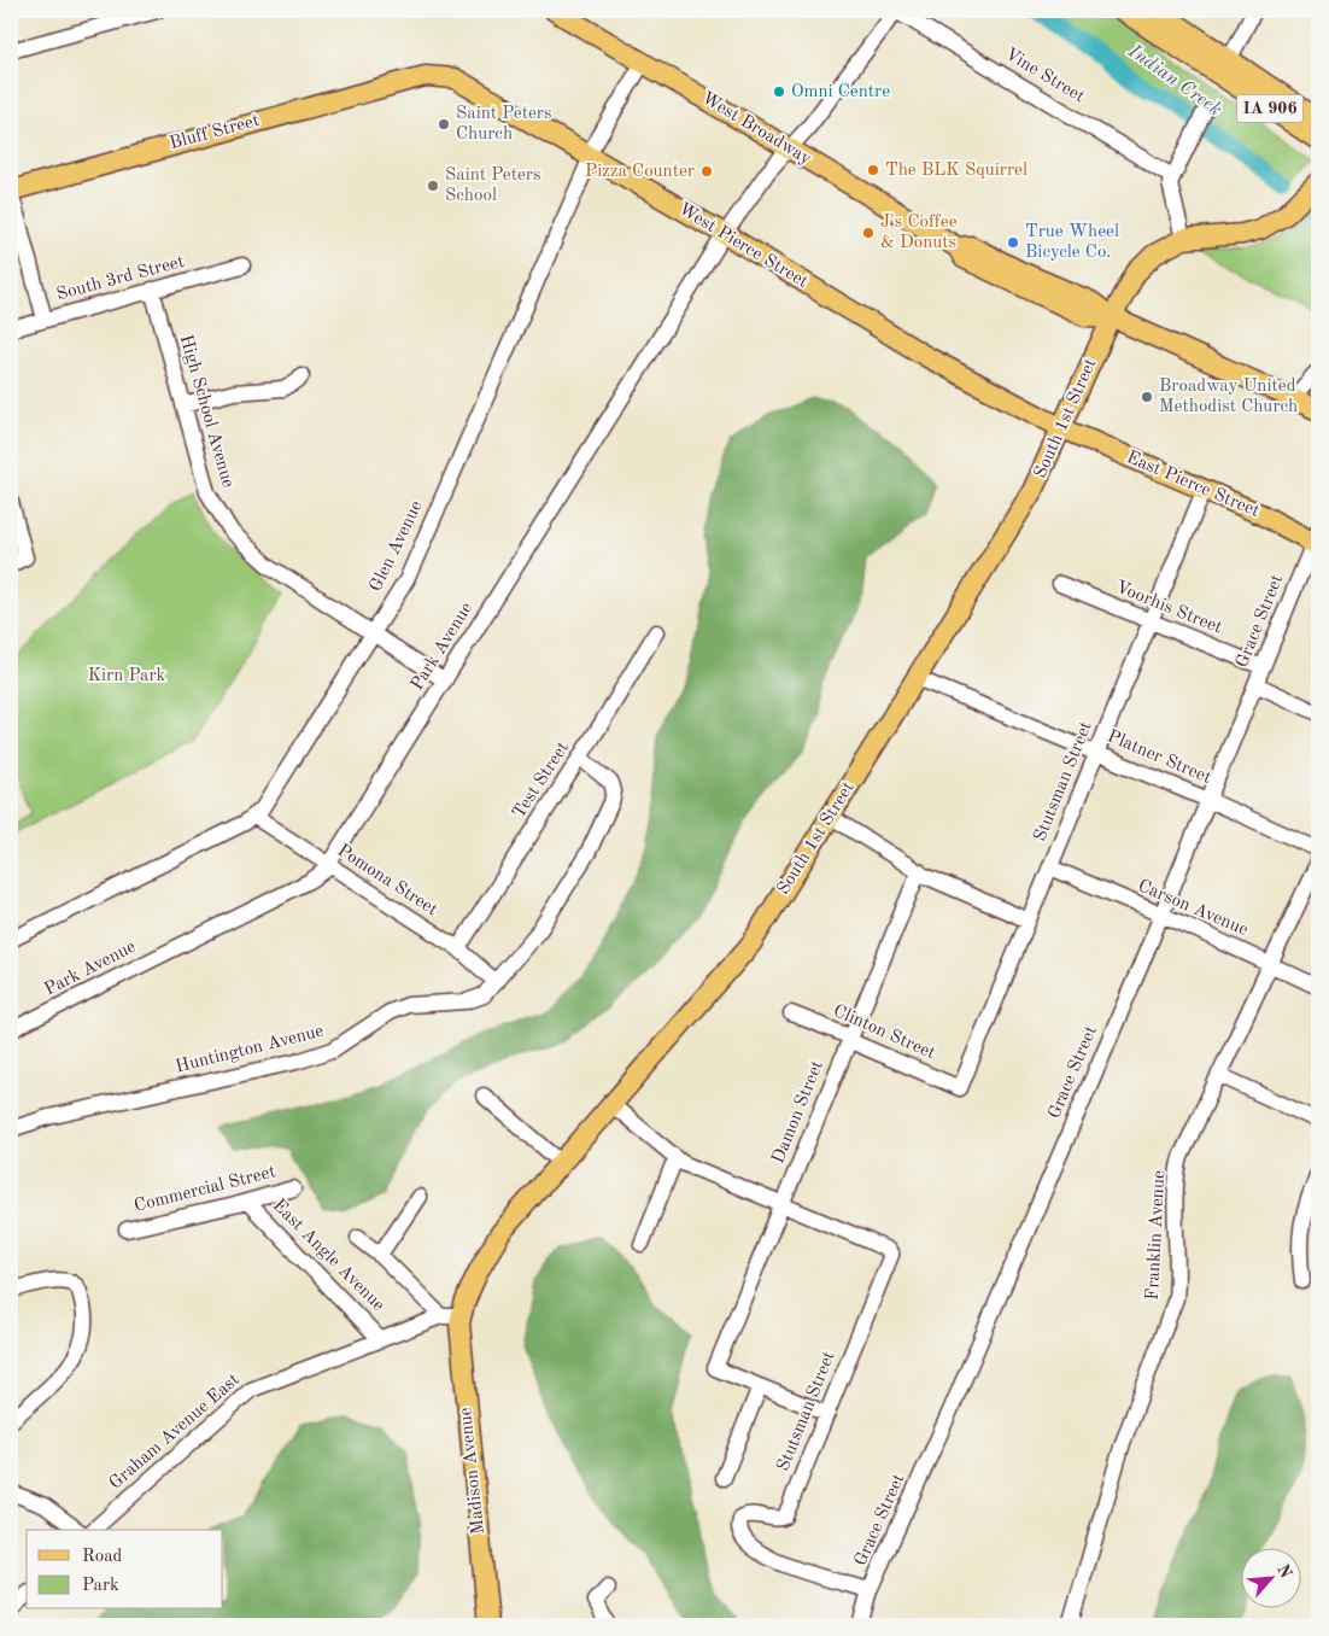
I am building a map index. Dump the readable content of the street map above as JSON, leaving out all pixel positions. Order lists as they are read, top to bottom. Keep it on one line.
{"streets":{"main road":["IA 906","West Broadway","Bluff Street","West Pierce Street","South 1st Street","East Pierce Street","Madison Avenue"],"street":["Vine Street","South 3rd Street","High School Avenue","Glen Avenue","Voorhis Street","Grace Street","Park Avenue","Platner Street","Test Street","Stutsman Street","Pomona Street","Carson Avenue","Clinton Street","Huntington Avenue","Damon Street","Commercial Street","Franklin Avenue","East Angle Avenue","Graham Avenue East"]},"crossings":[["Vine Street","Park Avenue"],["West Broadway","South 1st Street"],["West Broadway","Glen Avenue"],["West Broadway","Park Avenue"],["Bluff Street","West Pierce Street"],["West Pierce Street","South 1st Street"],["West Pierce Street","East Pierce Street"],["West Pierce Street","Glen Avenue"],["West Pierce Street","Park Avenue"],["South 3rd Street","High School Avenue"],["High School Avenue","Glen Avenue"],["High School Avenue","Park Avenue"],["South 1st Street","East Pierce Street"],["South 1st Street","Platner Street"],["South 1st Street","Graham Avenue East"],["South 1st Street","Madison Avenue"],["East Pierce Street","Grace Street"],["East Pierce Street","Stutsman Street"],["Glen Avenue","Pomona Street"],["Voorhis Street","Grace Street"],["Voorhis Street","Stutsman Street"],["Grace Street","Platner Street"],["Grace Street","Stutsman Street"],["Grace Street","Carson Avenue"],["Park Avenue","Pomona Street"],["Platner Street","Stutsman Street"],["Test Street","Pomona Street"],["Test Street","Huntington Avenue"],["Stutsman Street","Carson Avenue"],["Stutsman Street","Clinton Street"],["Stutsman Street","Damon Street"],["Pomona Street","Huntington Avenue"],["Carson Avenue","Franklin Avenue"],["Clinton Street","Damon Street"],["Commercial Street","East Angle Avenue"],["East Angle Avenue","Graham Avenue East"],["Graham Avenue East","Madison Avenue"]],"water":["Indian Creek"],"parks":["Kirn Park"],"places":["Omni Centre","Saint Peters Church","The BLK Squirrel","Pizza Counter","Saint Peters School","J's Coffee & Donuts","True Wheel Bicycle Co.","Broadway United Methodist Church"],"legend":["Road","Park"],"north":"top right"}
